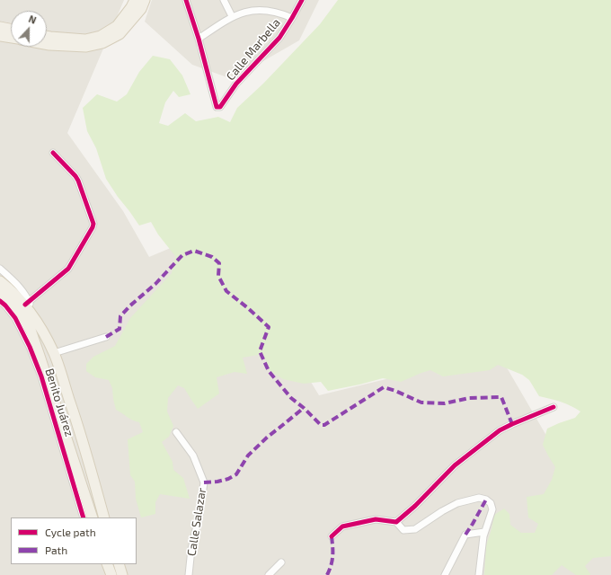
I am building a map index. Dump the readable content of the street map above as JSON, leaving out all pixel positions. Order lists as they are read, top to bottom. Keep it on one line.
{"streets":{"street":["Calle Marbella","Benito Juárez","Calle Salazar"]},"legend":["Cycle path","Path"],"north":"top"}
